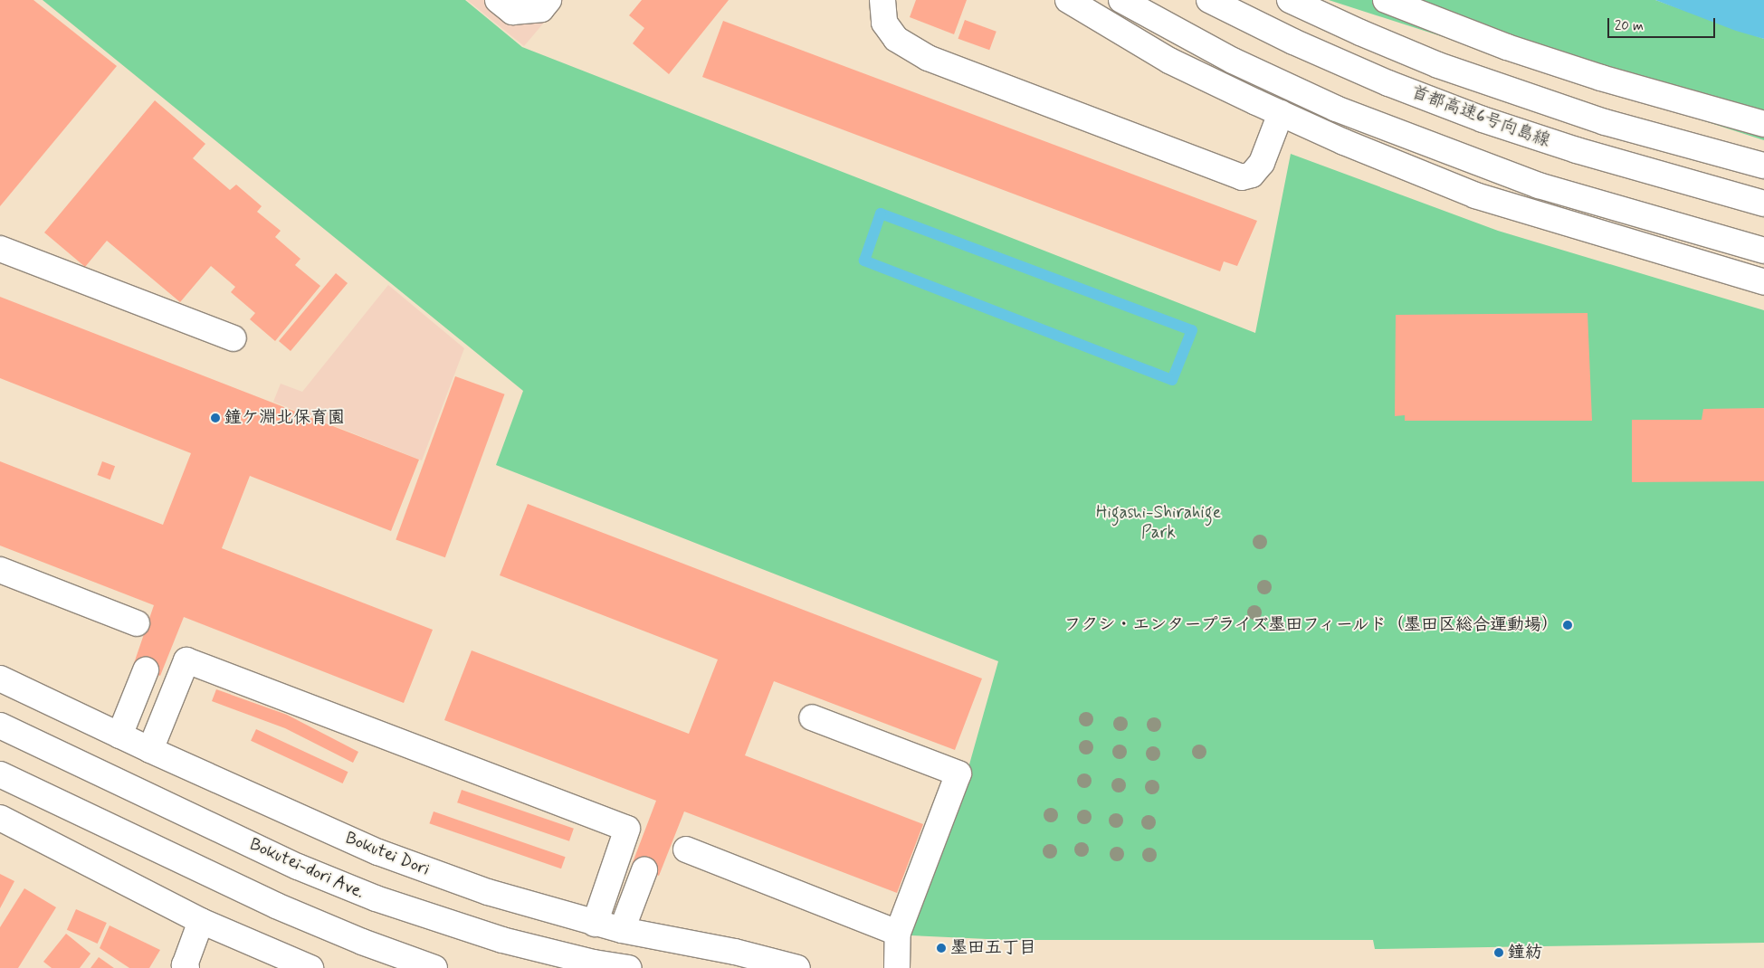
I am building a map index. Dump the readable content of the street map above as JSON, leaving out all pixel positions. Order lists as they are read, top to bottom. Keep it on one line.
{"streets":{"main road":["首都高速6号向島線","Bokutei Dori","Bokutei-dori Ave."]},"parks":["Higashi-Shirahige Park"],"places":["鐘ケ淵北保育園","フクシ・エンタープライズ墨田フィールド（墨田区総合運動場）","墨田五丁目","鐘紡"],"scale_bar":"20 m"}
